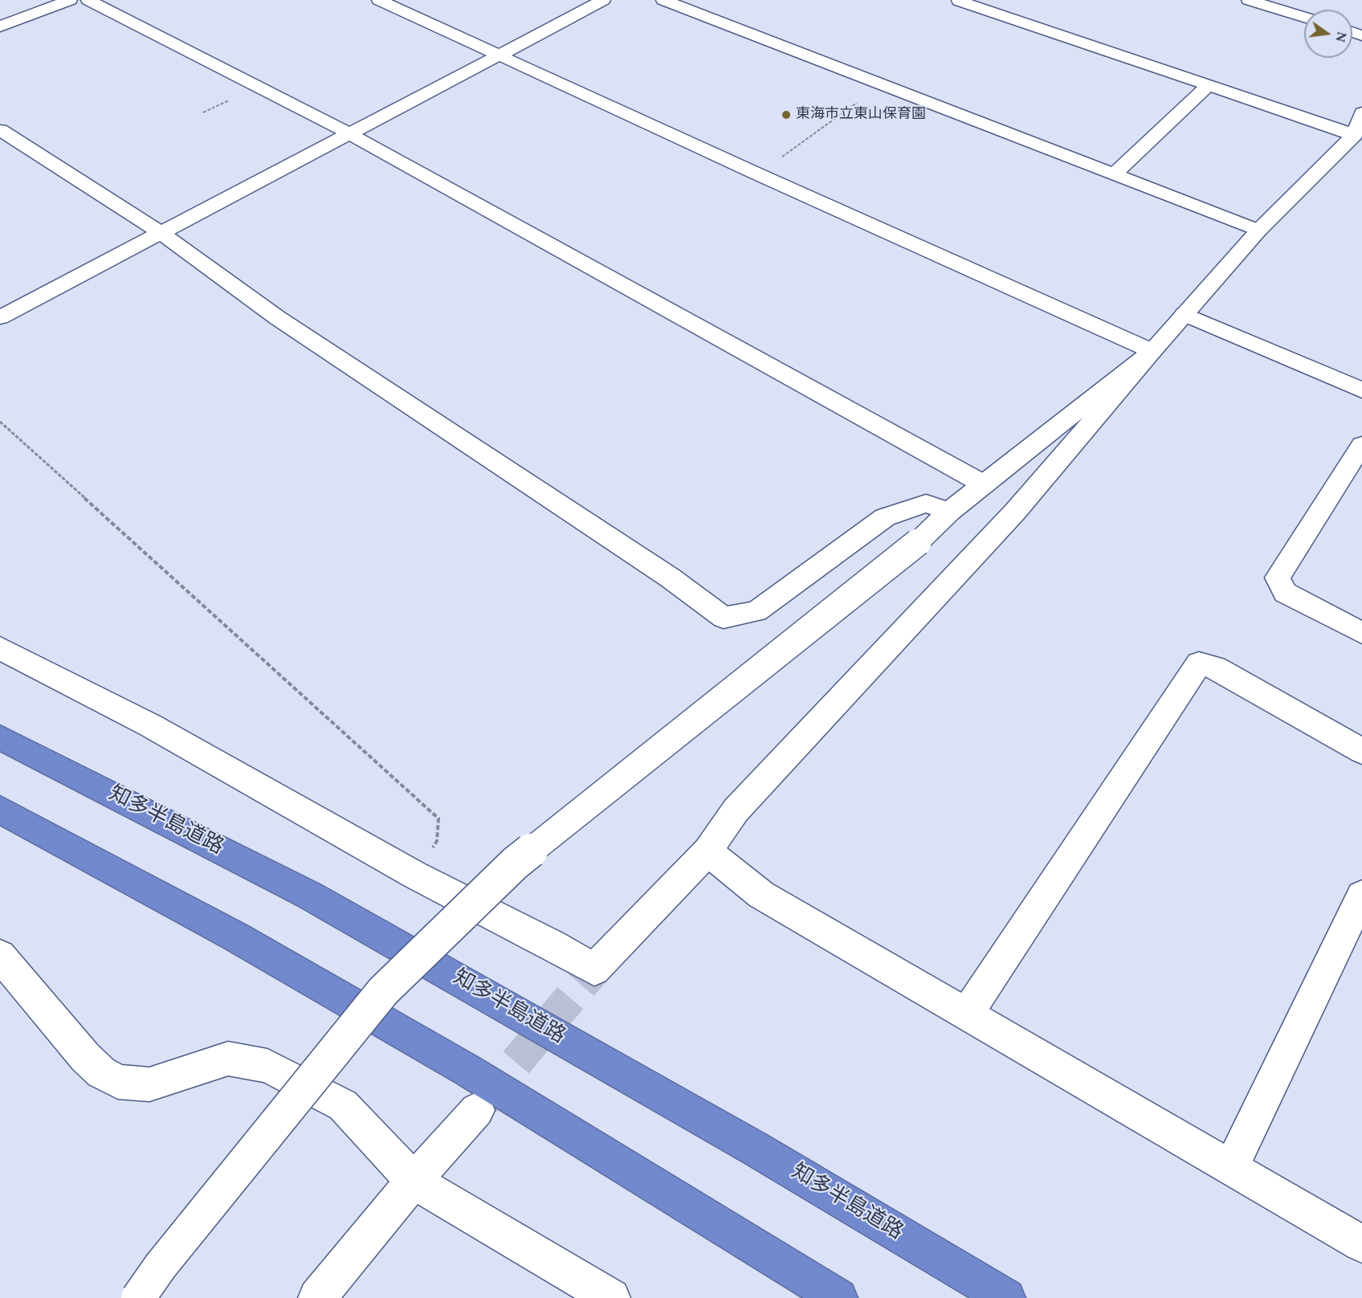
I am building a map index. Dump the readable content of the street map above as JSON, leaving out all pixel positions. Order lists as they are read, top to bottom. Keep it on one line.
{"streets":{"highway":["知多半島道路"]},"places":["東海市立東山保育園"],"north":"right"}
